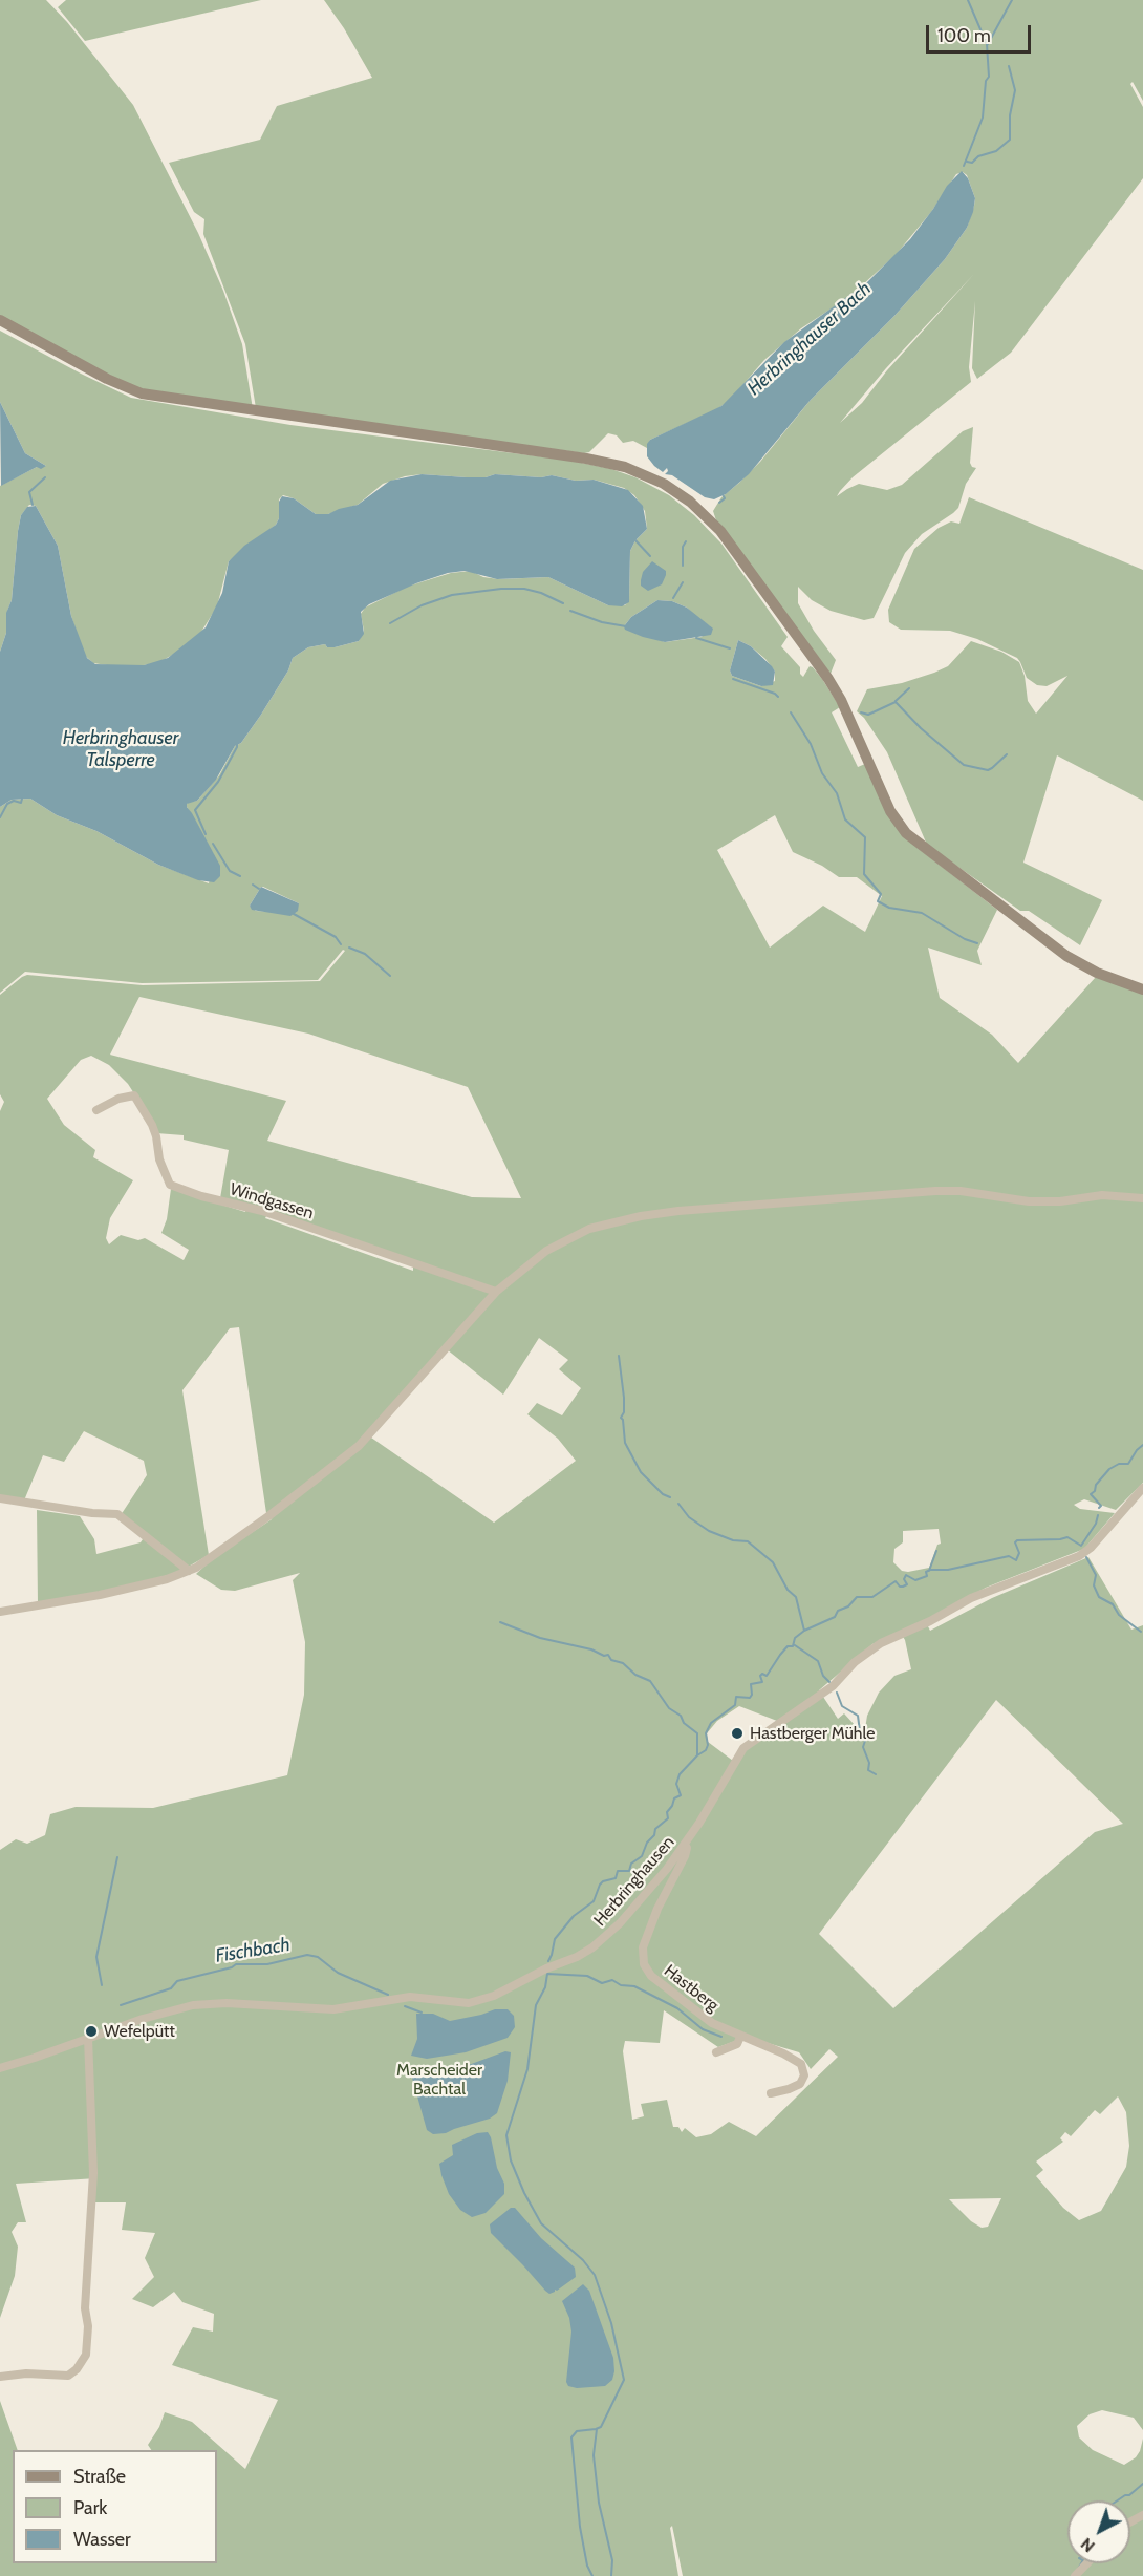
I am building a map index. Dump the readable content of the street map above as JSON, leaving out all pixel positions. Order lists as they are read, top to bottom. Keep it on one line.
{"streets":{"street":["Windgassen","Herbringhausen","Hastberg"]},"crossings":[["Herbringhausen","Hastberg"]],"water":["Herbringhauser Bach","Herbringhauser Talsperre","Fischbach"],"parks":["Marscheider Bachtal"],"places":["Hastberger Mühle","Wefelpütt"],"legend":["Straße","Park","Wasser"],"scale_bar":"100 m","north":"bottom left"}
